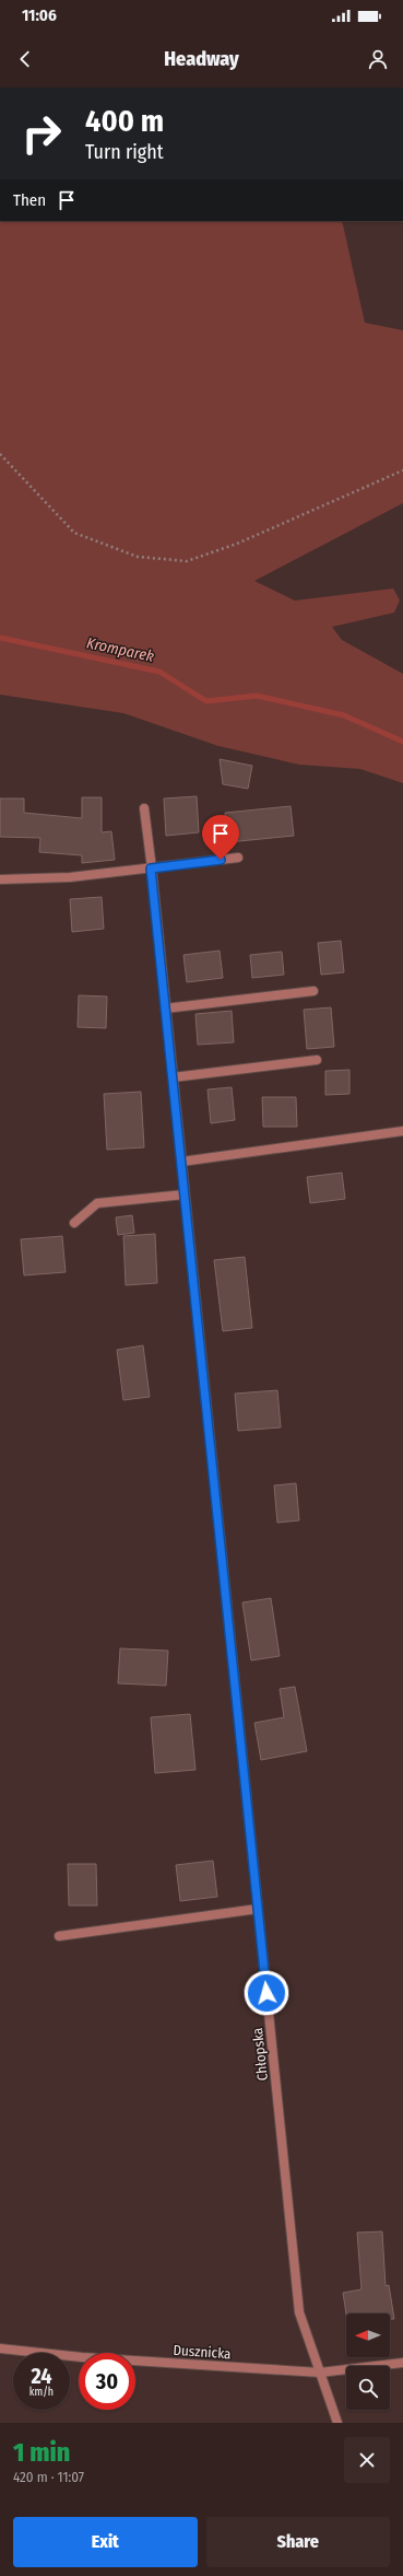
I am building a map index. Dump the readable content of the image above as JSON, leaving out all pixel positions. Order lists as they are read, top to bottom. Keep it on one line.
{"streets":{"street":["Chłopska","Dusznicka"]},"crossings":[["Chłopska","Dusznicka"]],"water":["Kromparek"],"north":"left","page":{"status":"11:06","header":"Headway","turn":["400 m","Turn right"],"then":"Then","speed":"24 km/h","limit":"30","heading":["1 min","420 m · 11:07"],"buttons":["Exit","Share"]}}
